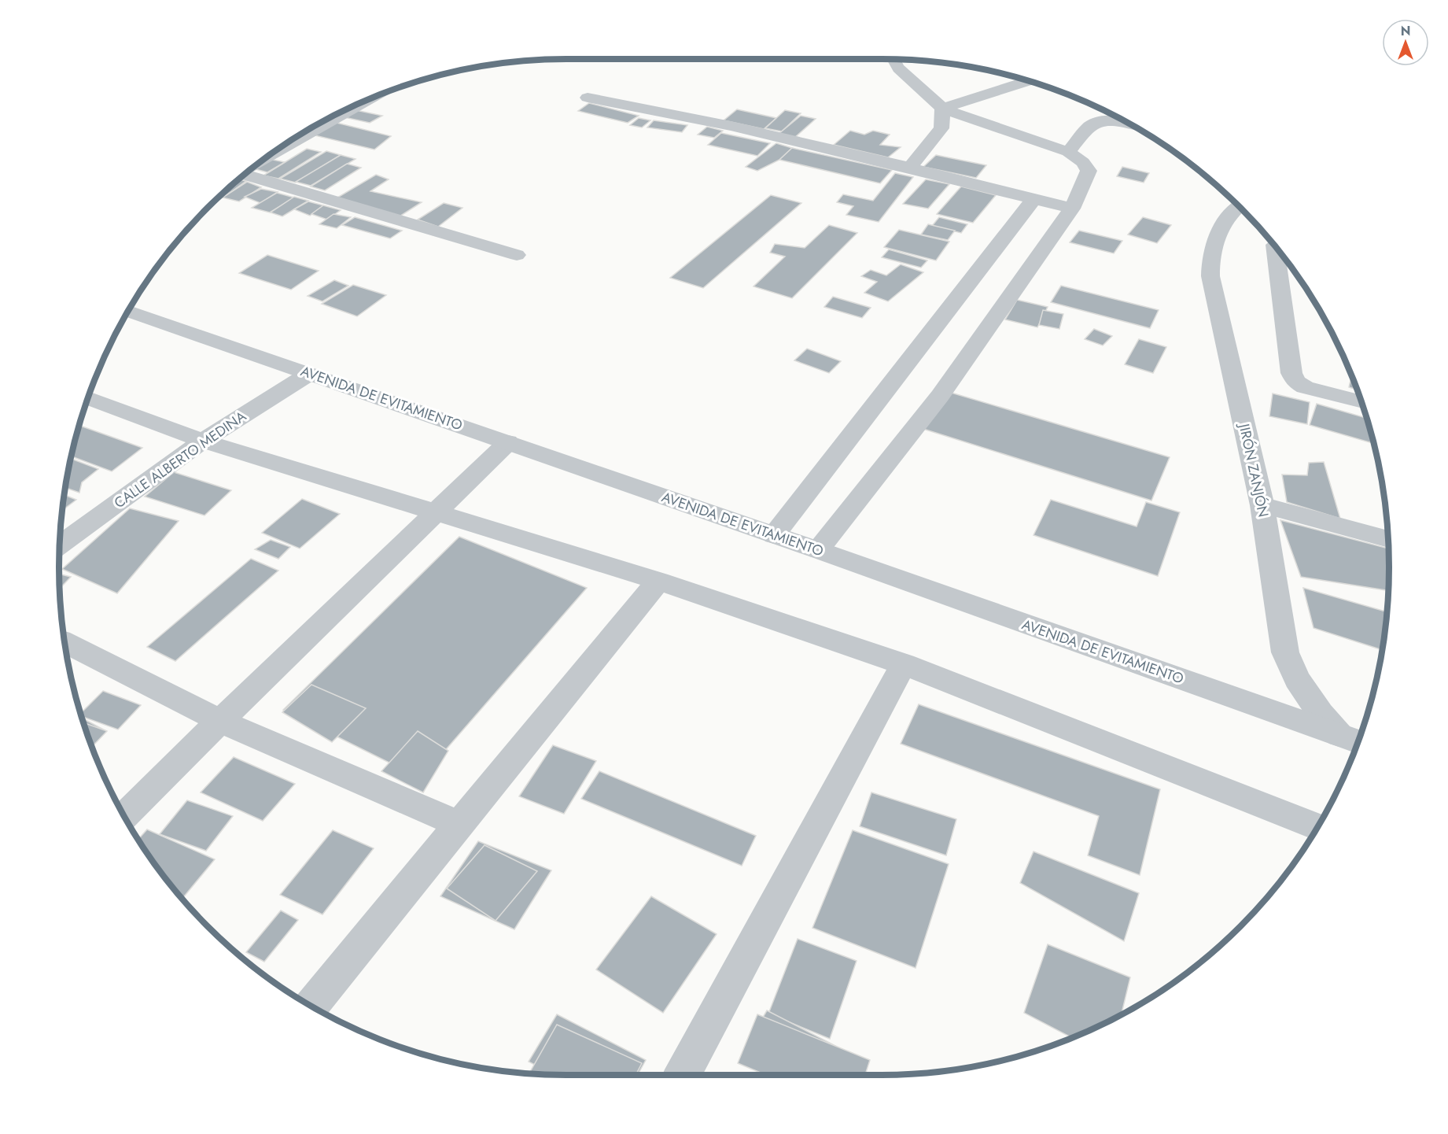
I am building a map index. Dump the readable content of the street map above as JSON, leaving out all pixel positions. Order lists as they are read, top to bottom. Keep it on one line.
{"streets":{"street":["AVENIDA DE EVITAMIENTO","CALLE ALBERTO MEDINA","JIRÓN ZANJÓN"]},"crossings":[["AVENIDA DE EVITAMIENTO","CALLE ALBERTO MEDINA"],["AVENIDA DE EVITAMIENTO","JIRÓN ZANJÓN"]],"north":"top"}
